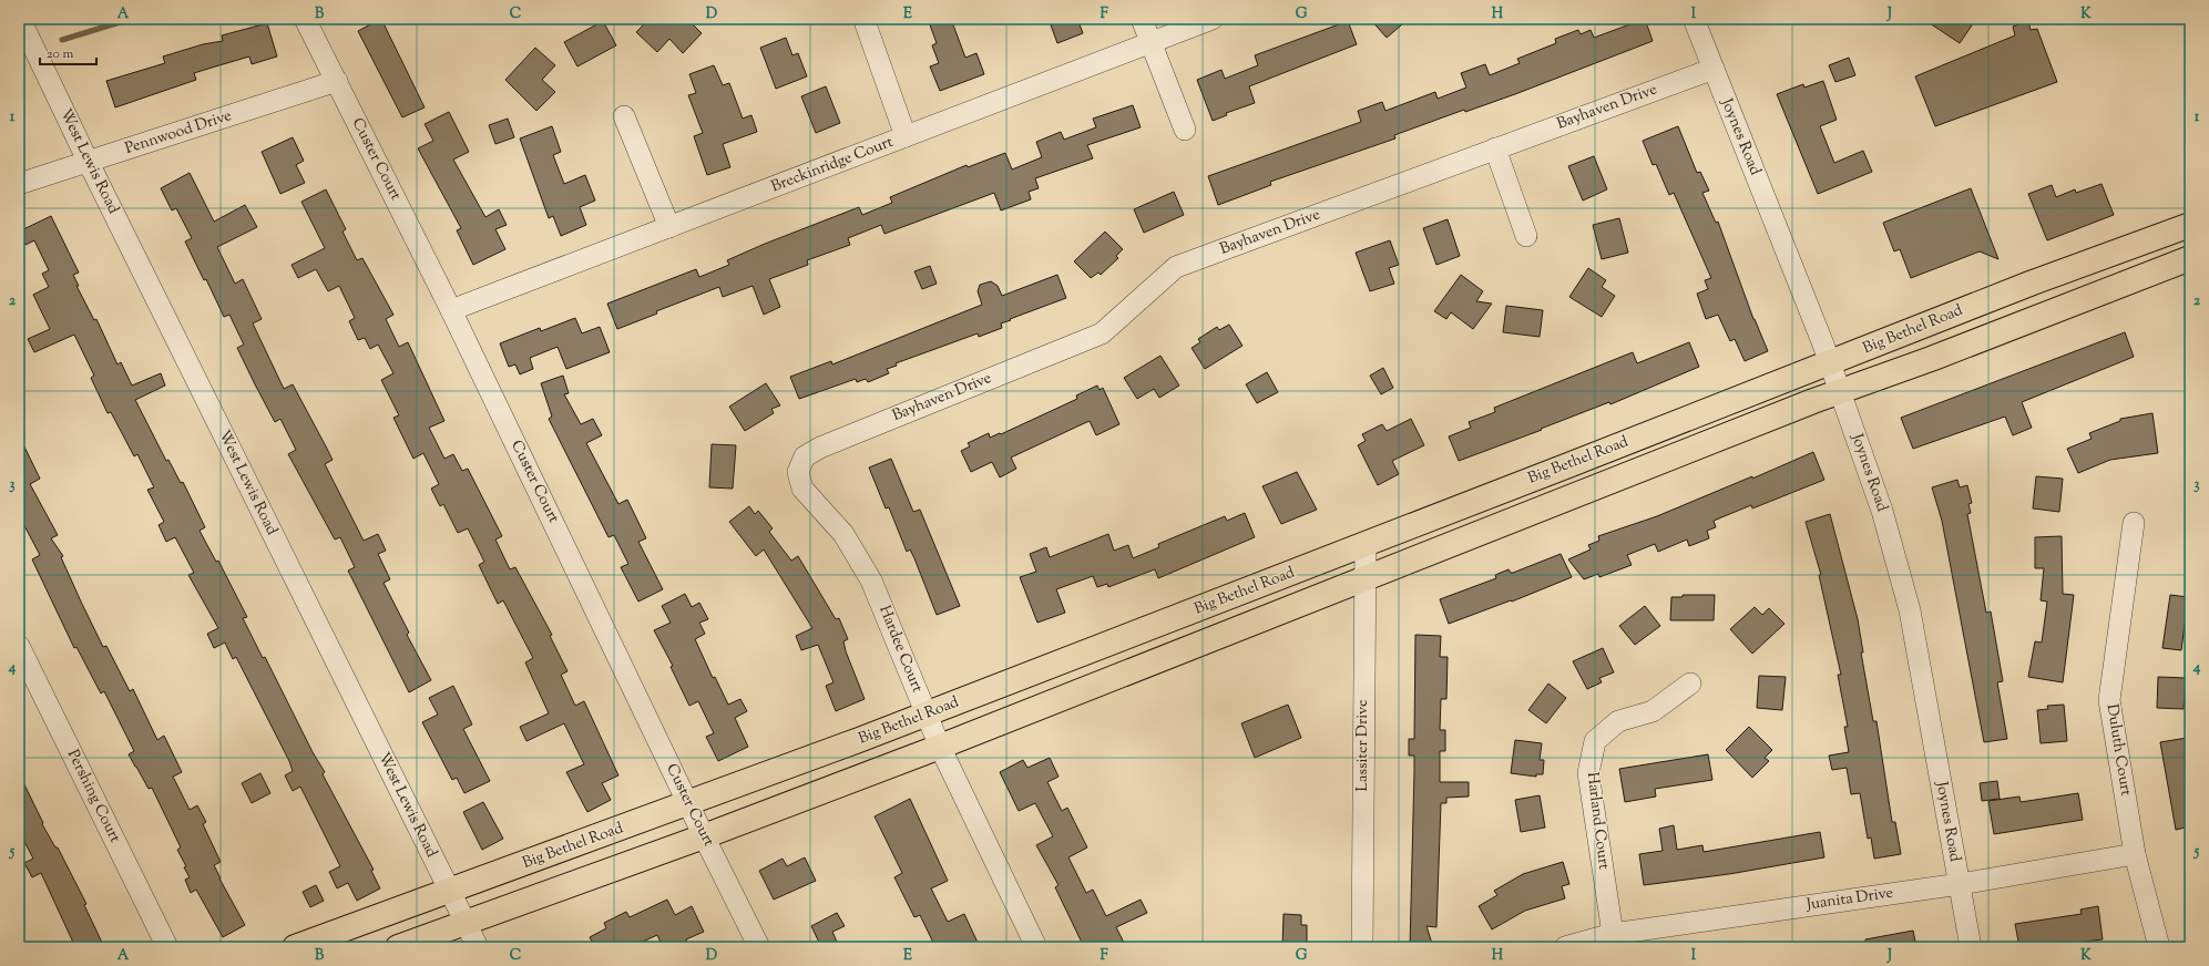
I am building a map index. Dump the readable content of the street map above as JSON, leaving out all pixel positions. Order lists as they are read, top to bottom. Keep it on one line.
{"streets":{"main road":["Big Bethel Road"],"street":["Bayhaven Drive","Pennwood Drive","Joynes Road","Custer Court","West Lewis Road","Breckinridge Court","Hardee Court","Lassiter Drive","Duluth Court","Pershing Court","Harland Court","Juanita Drive"]},"crossings":[["Bayhaven Drive","Joynes Road"],["Bayhaven Drive","Hardee Court"],["Pennwood Drive","Custer Court"],["Pennwood Drive","West Lewis Road"],["Joynes Road","Big Bethel Road"],["Joynes Road","Juanita Drive"],["Custer Court","Breckinridge Court"],["Custer Court","Big Bethel Road"],["West Lewis Road","Big Bethel Road"],["Big Bethel Road","Hardee Court"],["Big Bethel Road","Lassiter Drive"],["Duluth Court","Juanita Drive"],["Harland Court","Juanita Drive"]],"scale_bar":"20 m","grid":{"columns":["A","B","C","D","E","F","G","H","I","J","K"],"rows":["1","2","3","4","5"]}}
